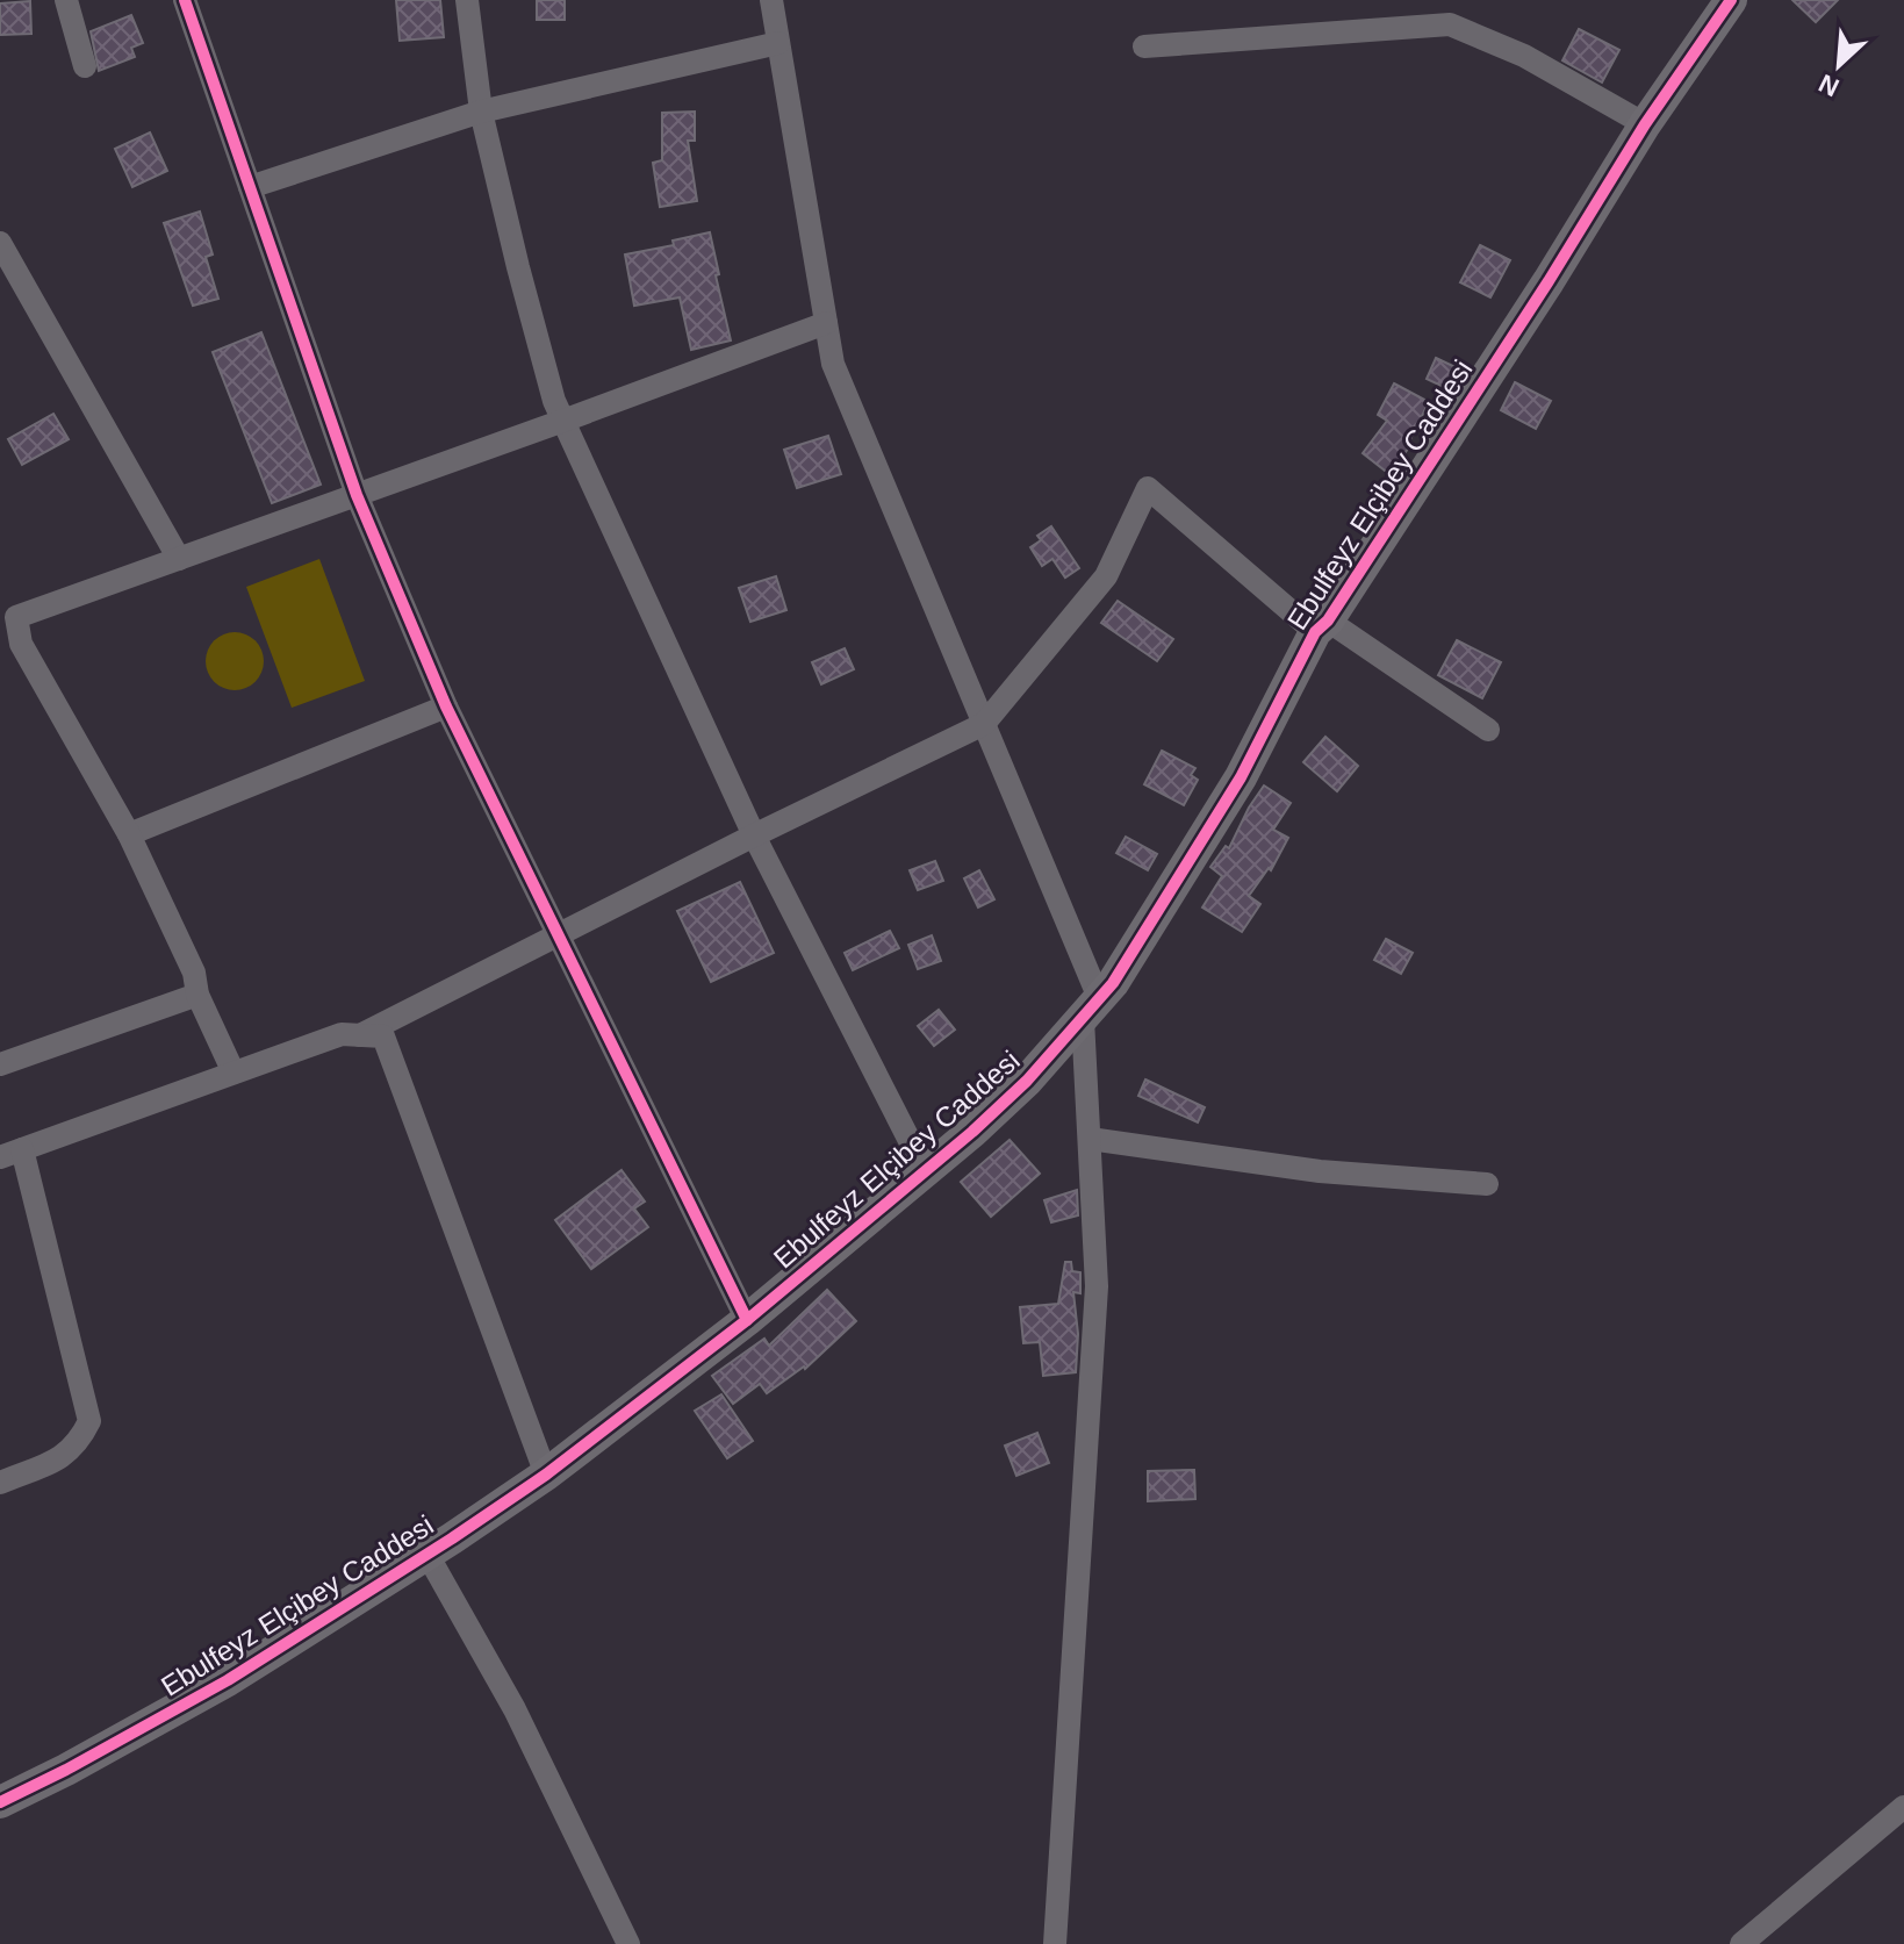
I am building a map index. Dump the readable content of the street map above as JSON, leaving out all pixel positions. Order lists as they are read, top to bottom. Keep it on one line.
{"streets":{"street":["Ebulfeyz Elçibey Caddesi"]},"north":"bottom left"}
